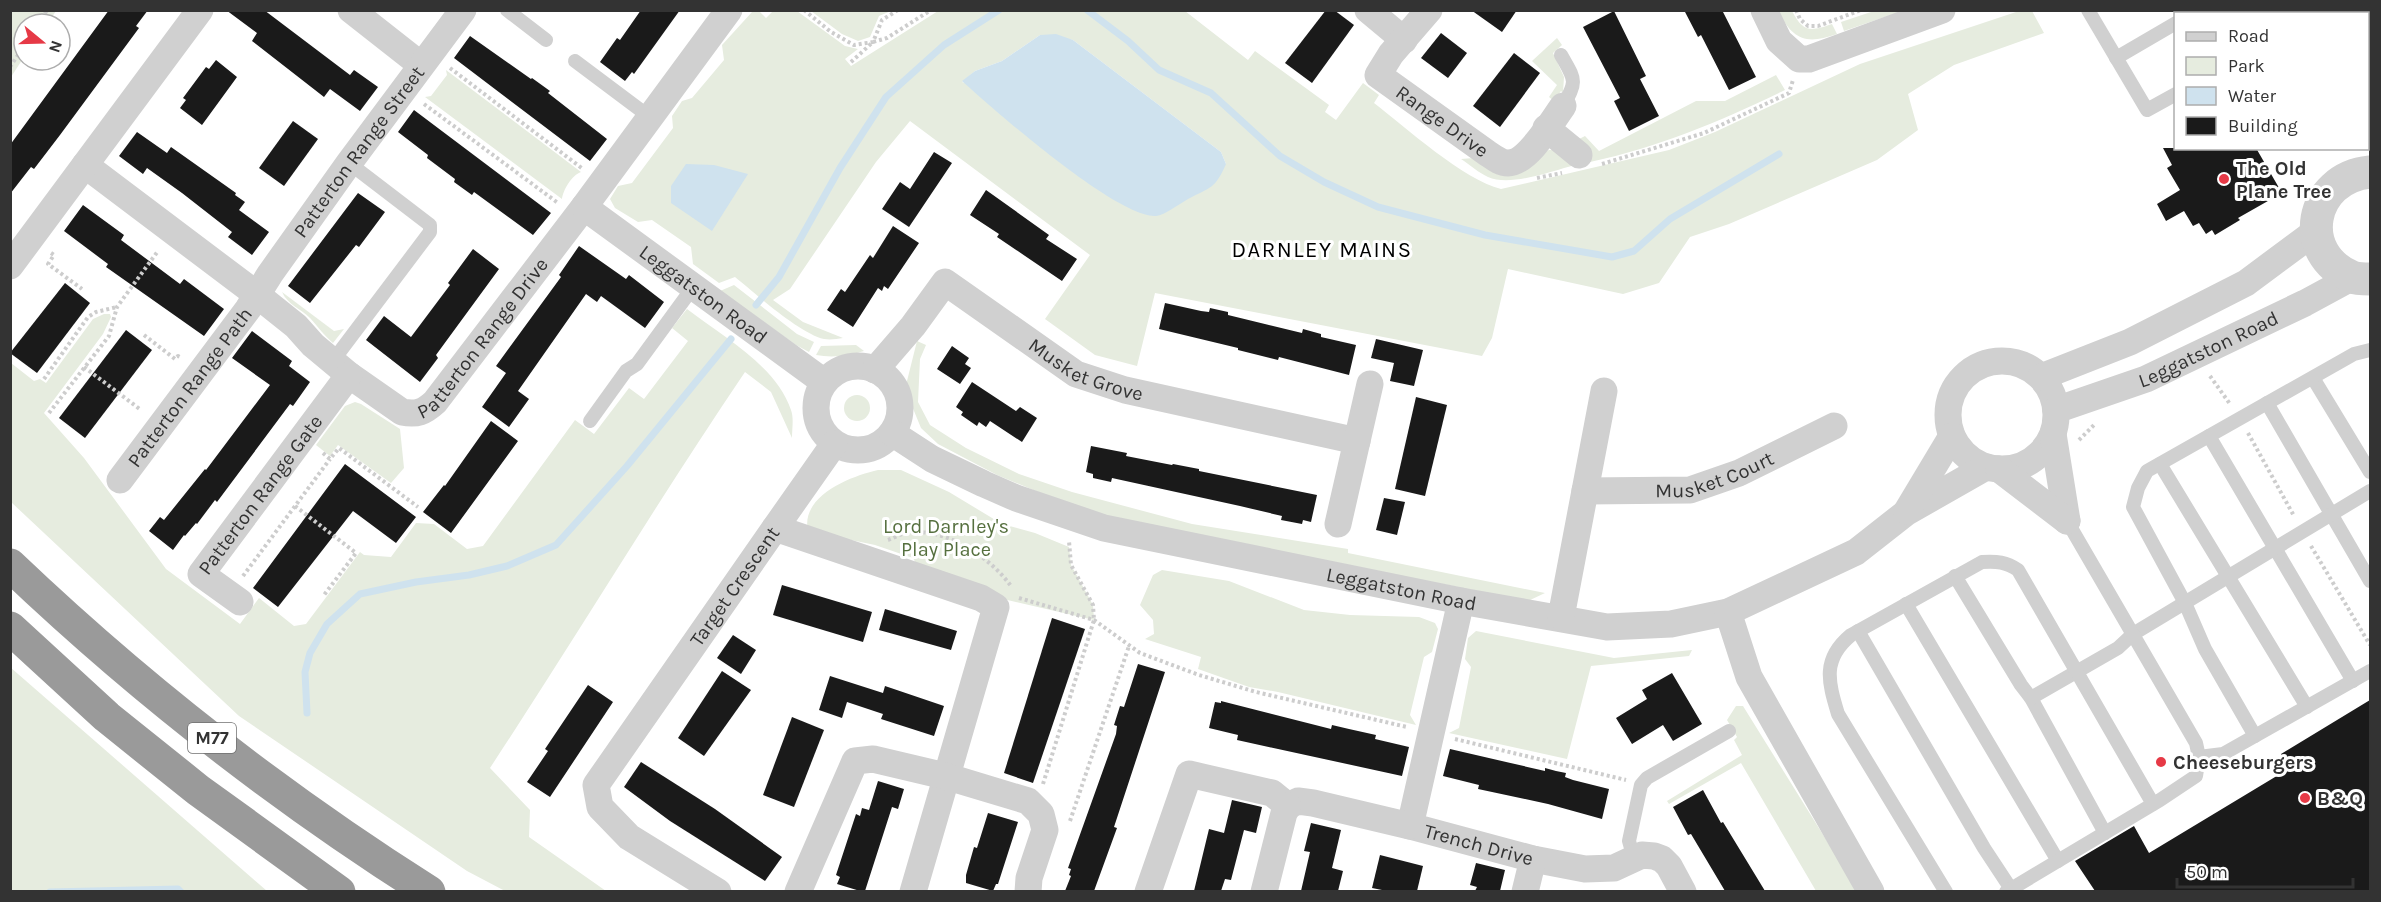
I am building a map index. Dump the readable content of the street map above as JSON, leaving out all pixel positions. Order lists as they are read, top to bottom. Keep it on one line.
{"streets":{"highway":["M77"],"street":["Range Drive","Patterton Range Street","Leggatston Road","Patterton Range Drive","Musket Grove","Patterton Range Path","Musket Court","Patterton Range Gate","Target Crescent","Trench Drive"]},"crossings":[["Patterton Range Street","Patterton Range Drive"],["Patterton Range Street","Patterton Range Path"],["Leggatston Road","Patterton Range Drive"],["Leggatston Road","Musket Grove"],["Leggatston Road","Trench Drive"],["Patterton Range Drive","Patterton Range Path"],["Patterton Range Drive","Patterton Range Gate"]],"districts":["DARNLEY MAINS"],"parks":["Lord Darnley's Play Place"],"places":["The Old Plane Tree","Cheeseburgers","B&Q"],"legend":["Road","Park","Water","Building"],"scale_bar":"50 m","north":"right"}
